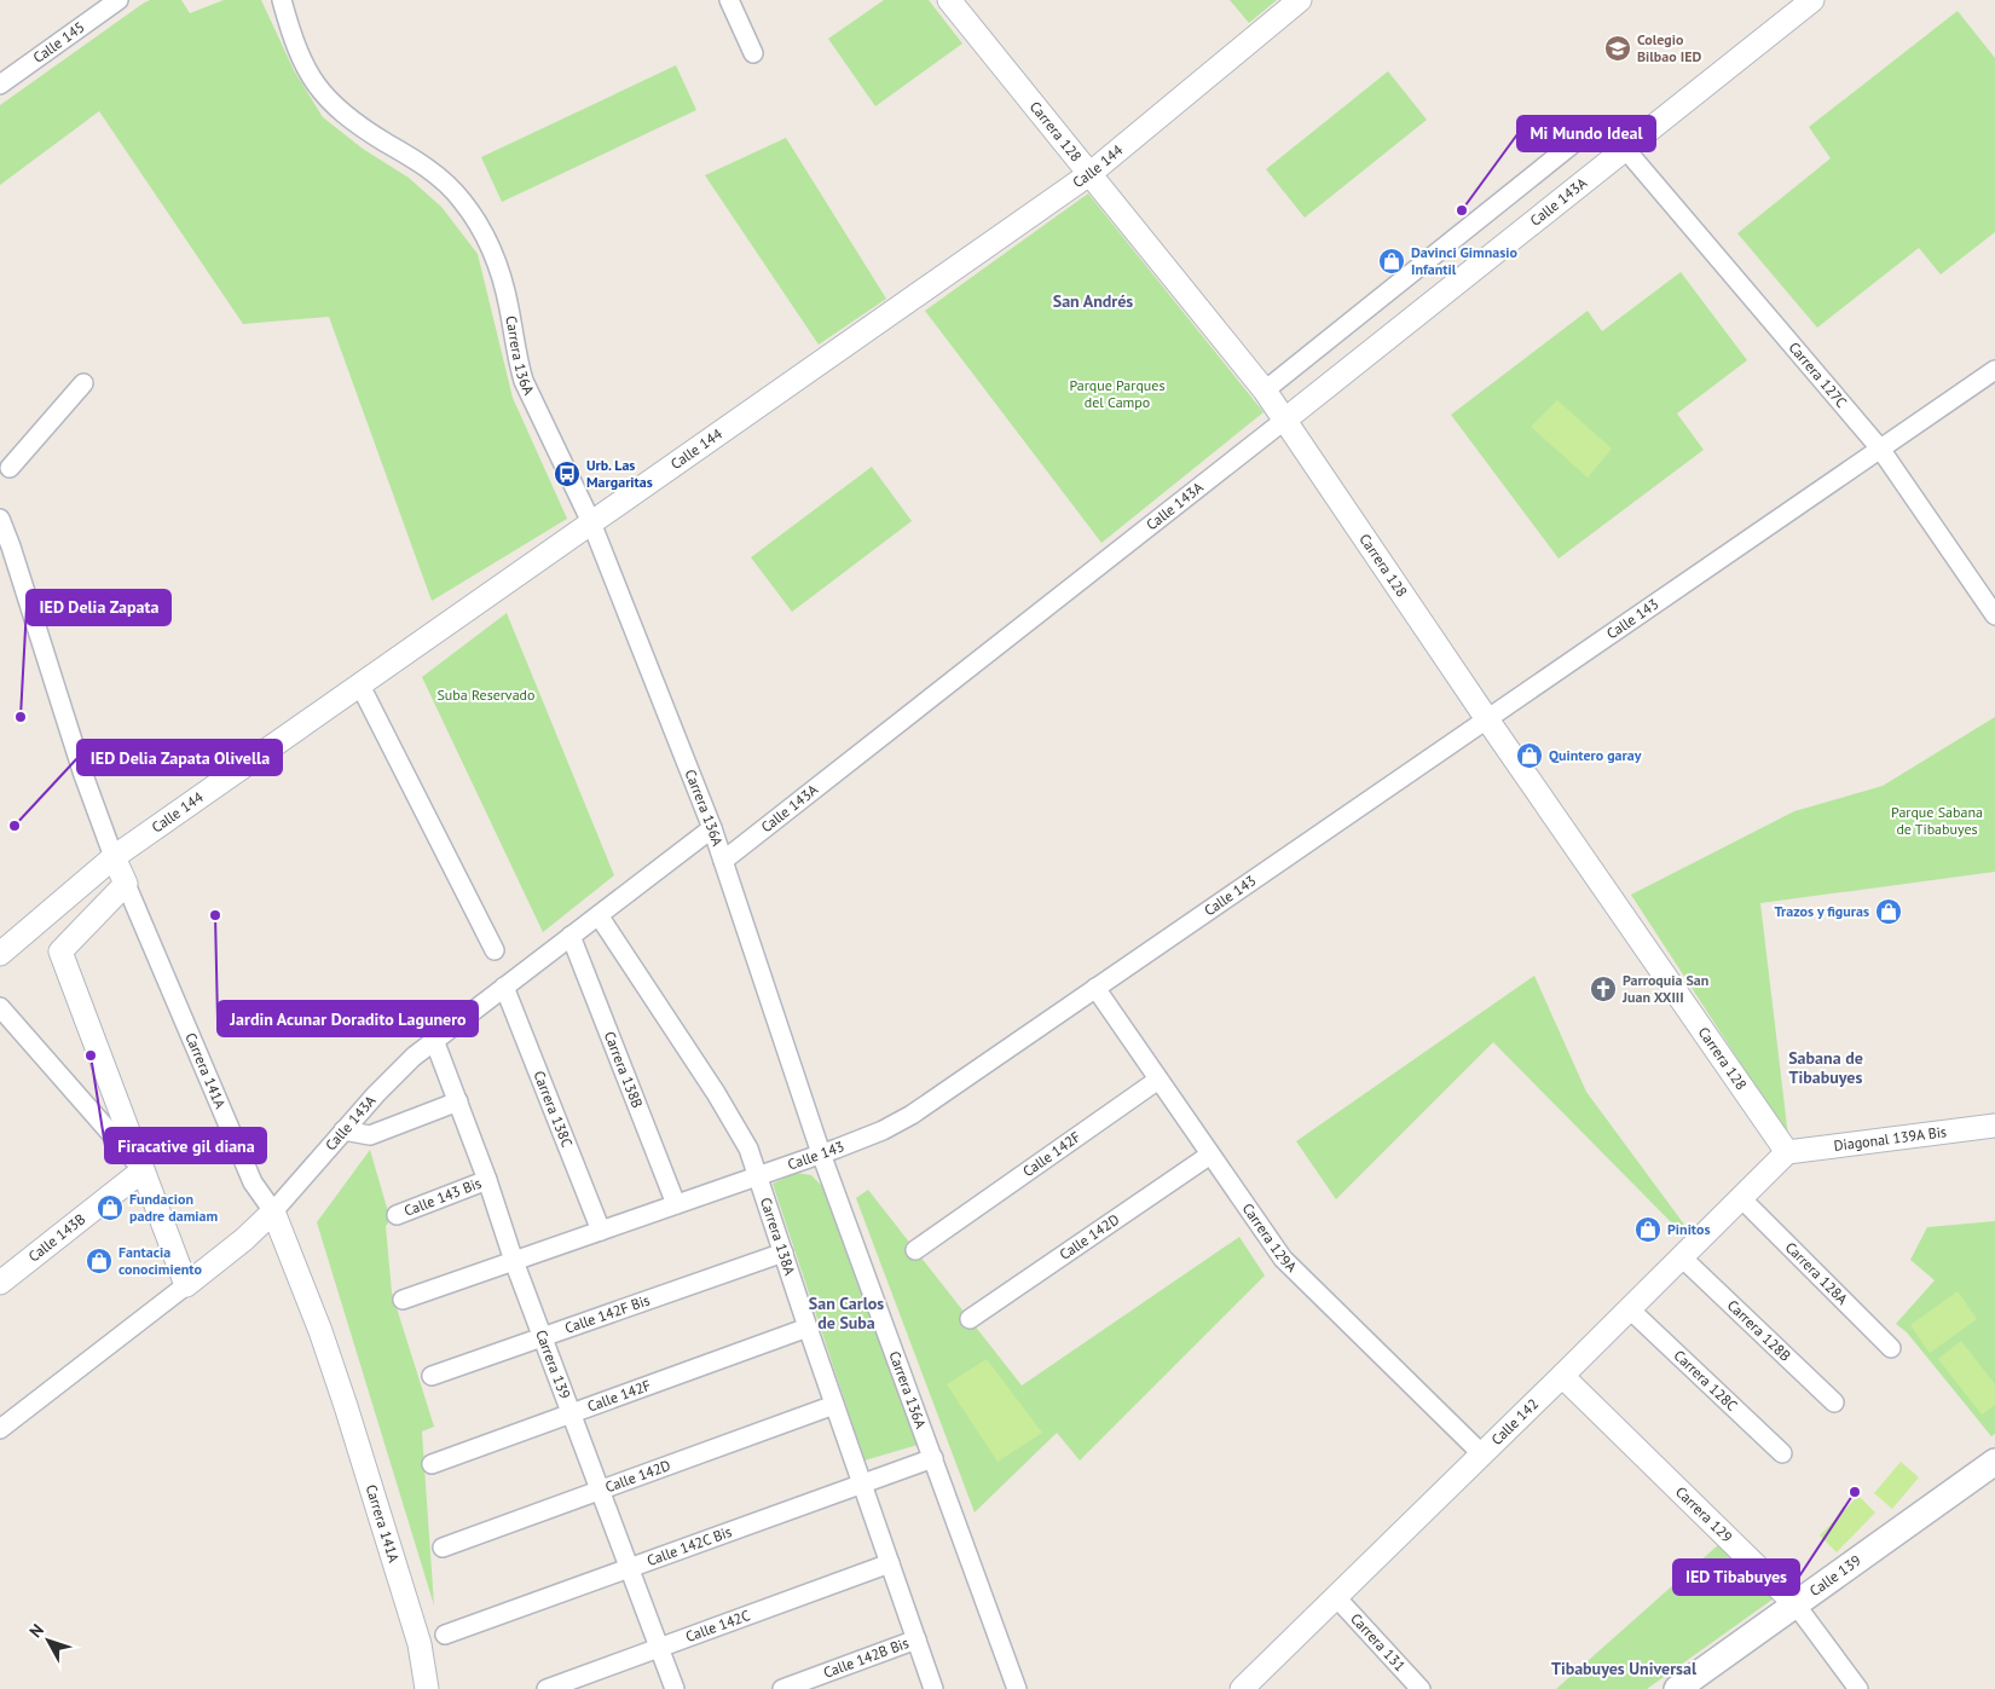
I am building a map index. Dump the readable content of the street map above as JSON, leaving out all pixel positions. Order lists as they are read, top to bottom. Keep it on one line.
{"streets":{"main road":["Calle 139"],"street":["Calle 145","Carrera 128","Calle 144","Calle 143A","Carrera 136A","Carrera 127C","Calle 143","Carrera 141A","Carrera 138B","Carrera 138C","Diagonal 139A Bis","Calle 142F","Calle 143 Bis","Carrera 138A","Calle 142D","Carrera 129A","Calle 143B","Carrera 128A","Calle 142F Bis","Carrera 128B","Carrera 139","Carrera 128C","Calle 142","Carrera 129","Calle 142C Bis","Calle 142C","Carrera 131","Calle 142B Bis"]},"crossings":[["Carrera 128","Calle 144"],["Carrera 128","Calle 143A"],["Carrera 128","Calle 143"],["Carrera 128","Diagonal 139A Bis"],["Carrera 128","Calle 142"],["Calle 144","Carrera 136A"],["Calle 144","Carrera 141A"],["Calle 143A","Carrera 136A"],["Calle 143A","Carrera 127C"],["Calle 143A","Carrera 141A"],["Calle 143A","Carrera 138B"],["Calle 143A","Carrera 138C"],["Calle 143A","Carrera 138A"],["Calle 143A","Carrera 139"],["Carrera 136A","Calle 143"],["Carrera 136A","Calle 142C Bis"],["Carrera 127C","Calle 143"],["Calle 143","Carrera 138B"],["Calle 143","Carrera 138C"],["Calle 143","Carrera 138A"],["Calle 143","Carrera 129A"],["Calle 143","Carrera 139"],["Diagonal 139A Bis","Calle 142"],["Calle 142F","Carrera 138A"],["Calle 142F","Carrera 129A"],["Calle 142F","Carrera 139"],["Calle 143 Bis","Carrera 139"],["Carrera 138A","Calle 142D"],["Carrera 138A","Calle 142F Bis"],["Carrera 138A","Calle 142C Bis"],["Carrera 138A","Calle 142C"],["Carrera 138A","Calle 142B Bis"],["Calle 142D","Carrera 129A"],["Calle 142D","Carrera 139"],["Carrera 129A","Calle 142"],["Carrera 128A","Calle 142"],["Calle 142F Bis","Carrera 139"],["Carrera 128B","Calle 142"],["Carrera 139","Calle 142C Bis"],["Carrera 139","Calle 142C"],["Carrera 128C","Calle 142"],["Calle 142","Carrera 129"],["Calle 142","Carrera 131"],["Carrera 129","Calle 139"]],"districts":["San Andrés","Sabana de Tibabuyes","San Carlos de Suba","Tibabuyes Universal"],"parks":["Parque Parques del Campo","Suba Reservado","Parque Sabana de Tibabuyes"],"places":{"school or university":["Colegio Bilbao IED"],"other":["Mi Mundo Ideal","IED Delia Zapata","IED Delia Zapata Olivella","Jardin Acunar Doradito Lagunero","Firacative gil diana","IED Tibabuyes"],"shop":["Davinci Gimnasio Infantil","Quintero garay","Trazos y figuras","Fundacion padre damiam","Pinitos","Fantacia conocimiento"],"bus stop":["Urb. Las Margaritas"],"church":["Parroquia San Juan XXIII"]},"north":"top left"}
